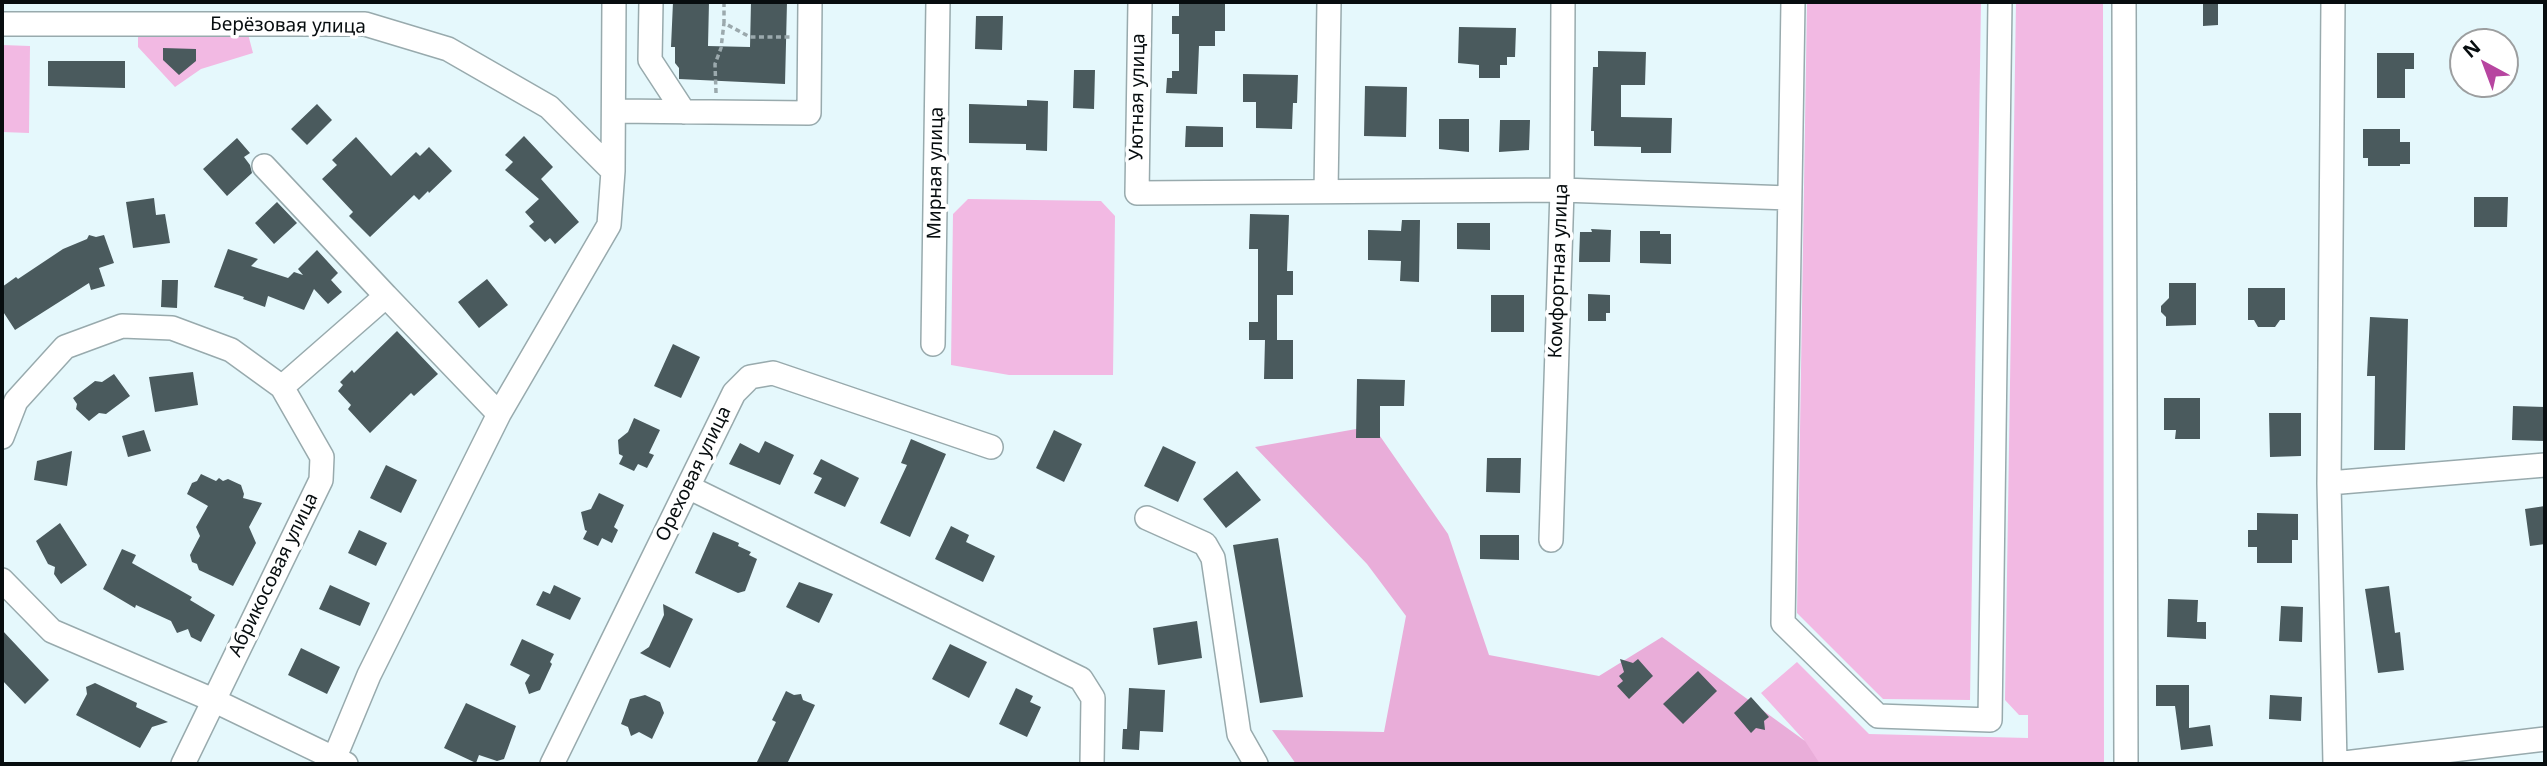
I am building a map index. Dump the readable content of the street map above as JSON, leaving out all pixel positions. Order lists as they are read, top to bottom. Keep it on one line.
{"streets":{"street":["Берёзовая улица","Уютная улица","Мирная улица","Комфортная улица","Ореховая улица","Абрикосовая улица"]},"north":"top left"}
